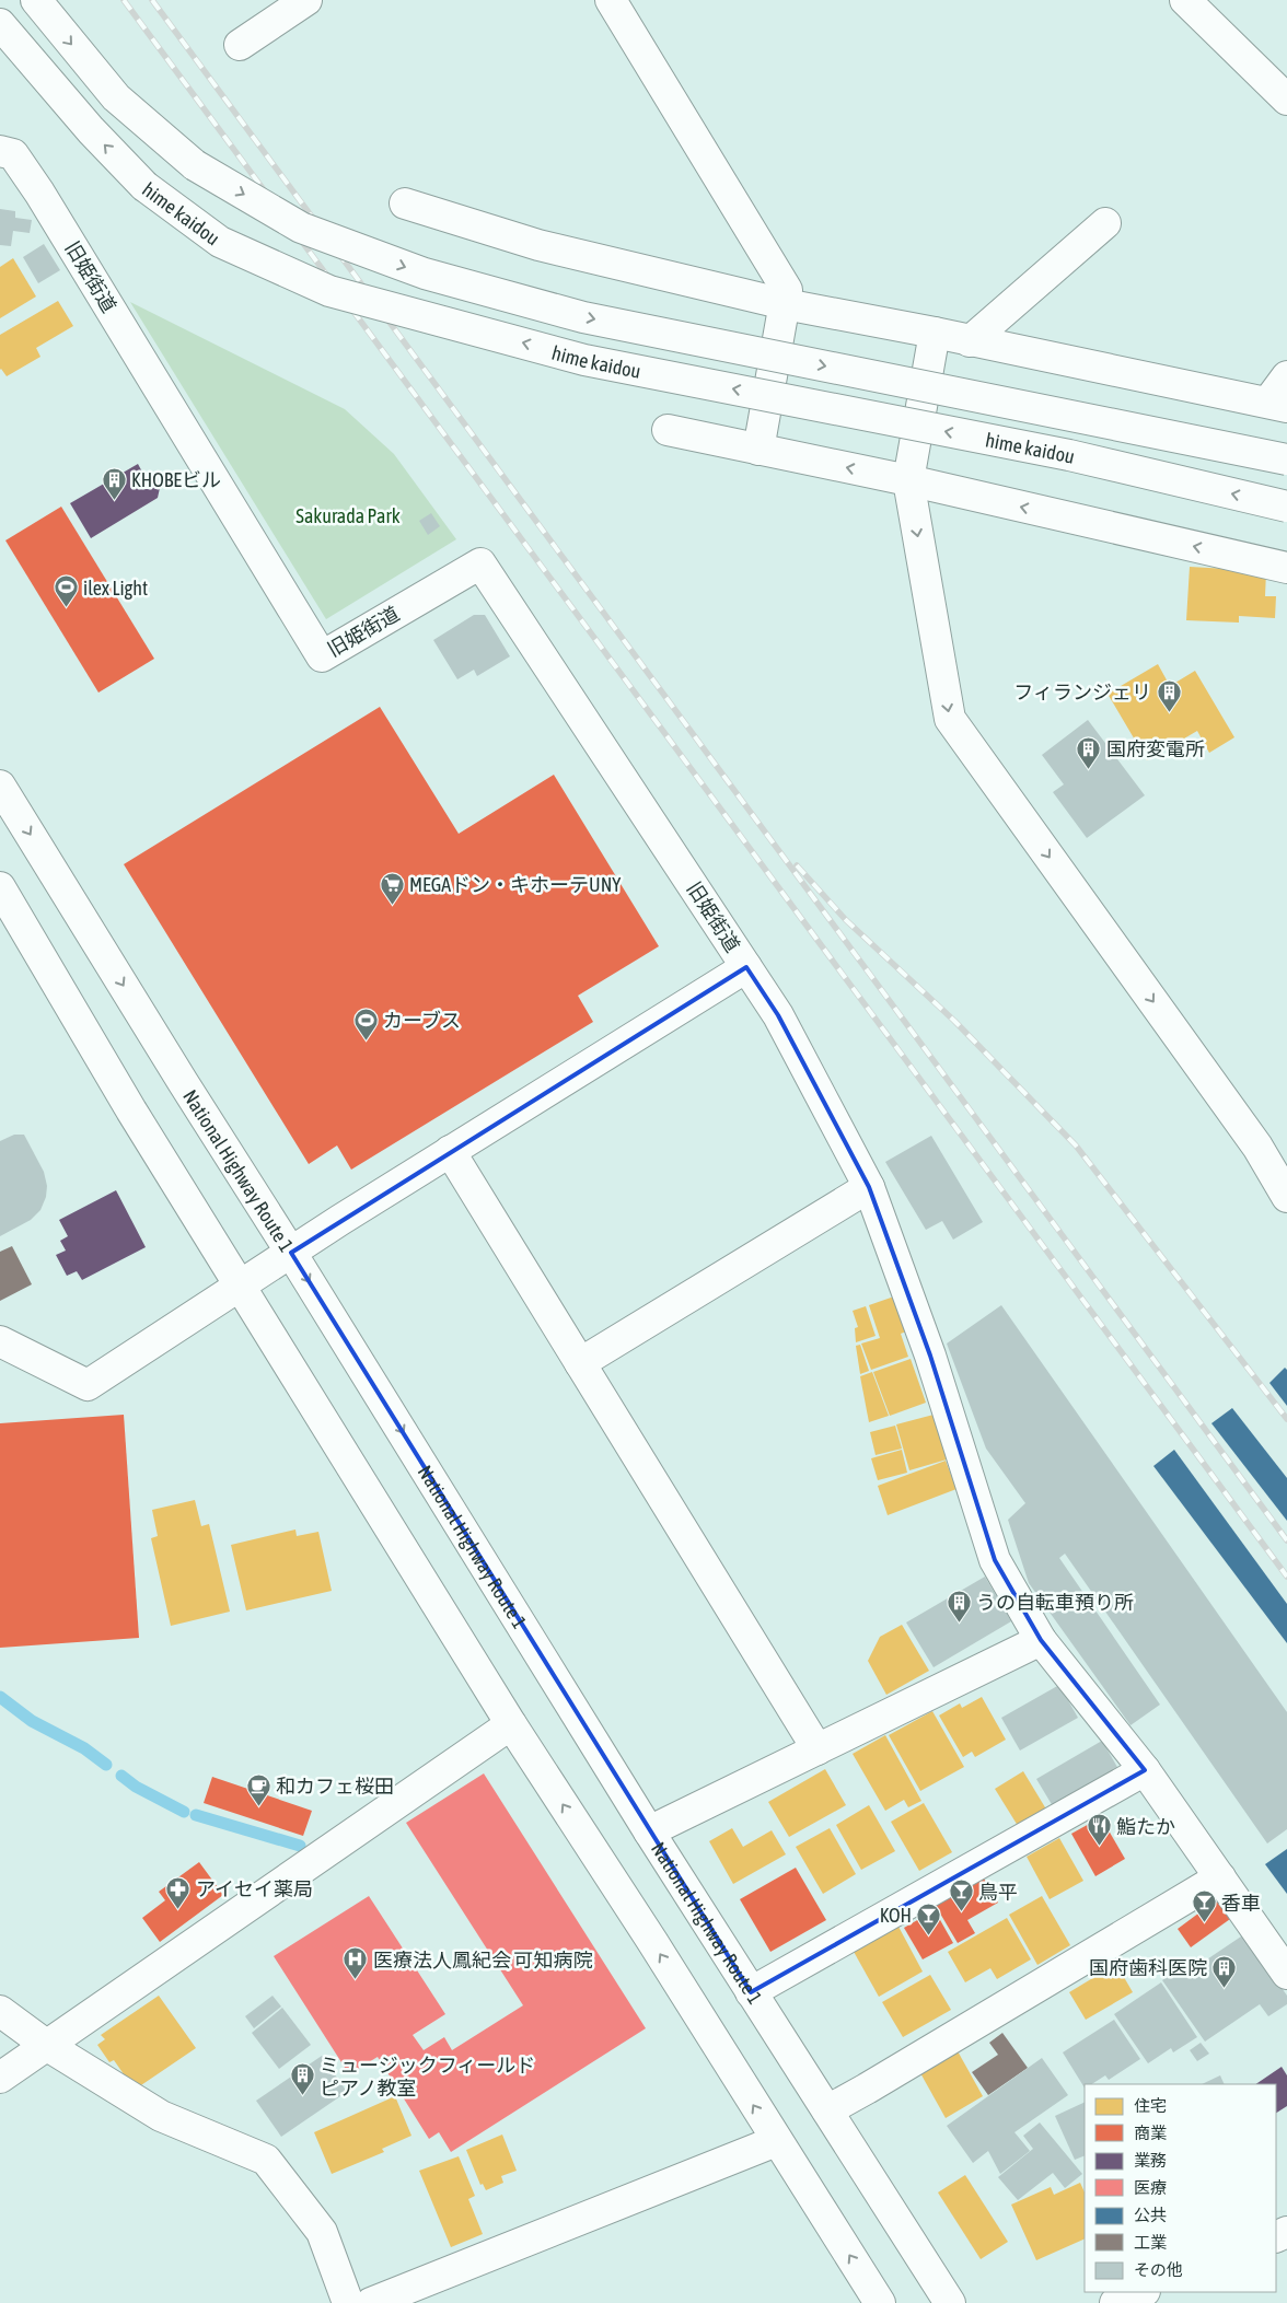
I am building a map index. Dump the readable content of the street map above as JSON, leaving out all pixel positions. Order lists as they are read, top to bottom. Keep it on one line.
{"streets":{"main road":["hime kaidou","旧姫街道","National Highway Route 1"]},"parks":["Sakurada Park"],"places":{"building":["KHOBEビル","フィランジェリ","国府変電所","うの自転車預り所","国府歯科医院","ミュージックフィールド ピアノ教室"],"sports":["ilex Light","カーブス"],"supermarket":["MEGAドン・キホーテUNY"],"cafe":["和カフェ桜田"],"restaurant":["鮨たか"],"pharmacy":["アイセイ薬局"],"bar":["鳥平","香車","KOH"],"hospital":["医療法人鳳紀会 可知病院"]},"legend":["住宅","商業","業務","医療","公共","工業","その他"]}
